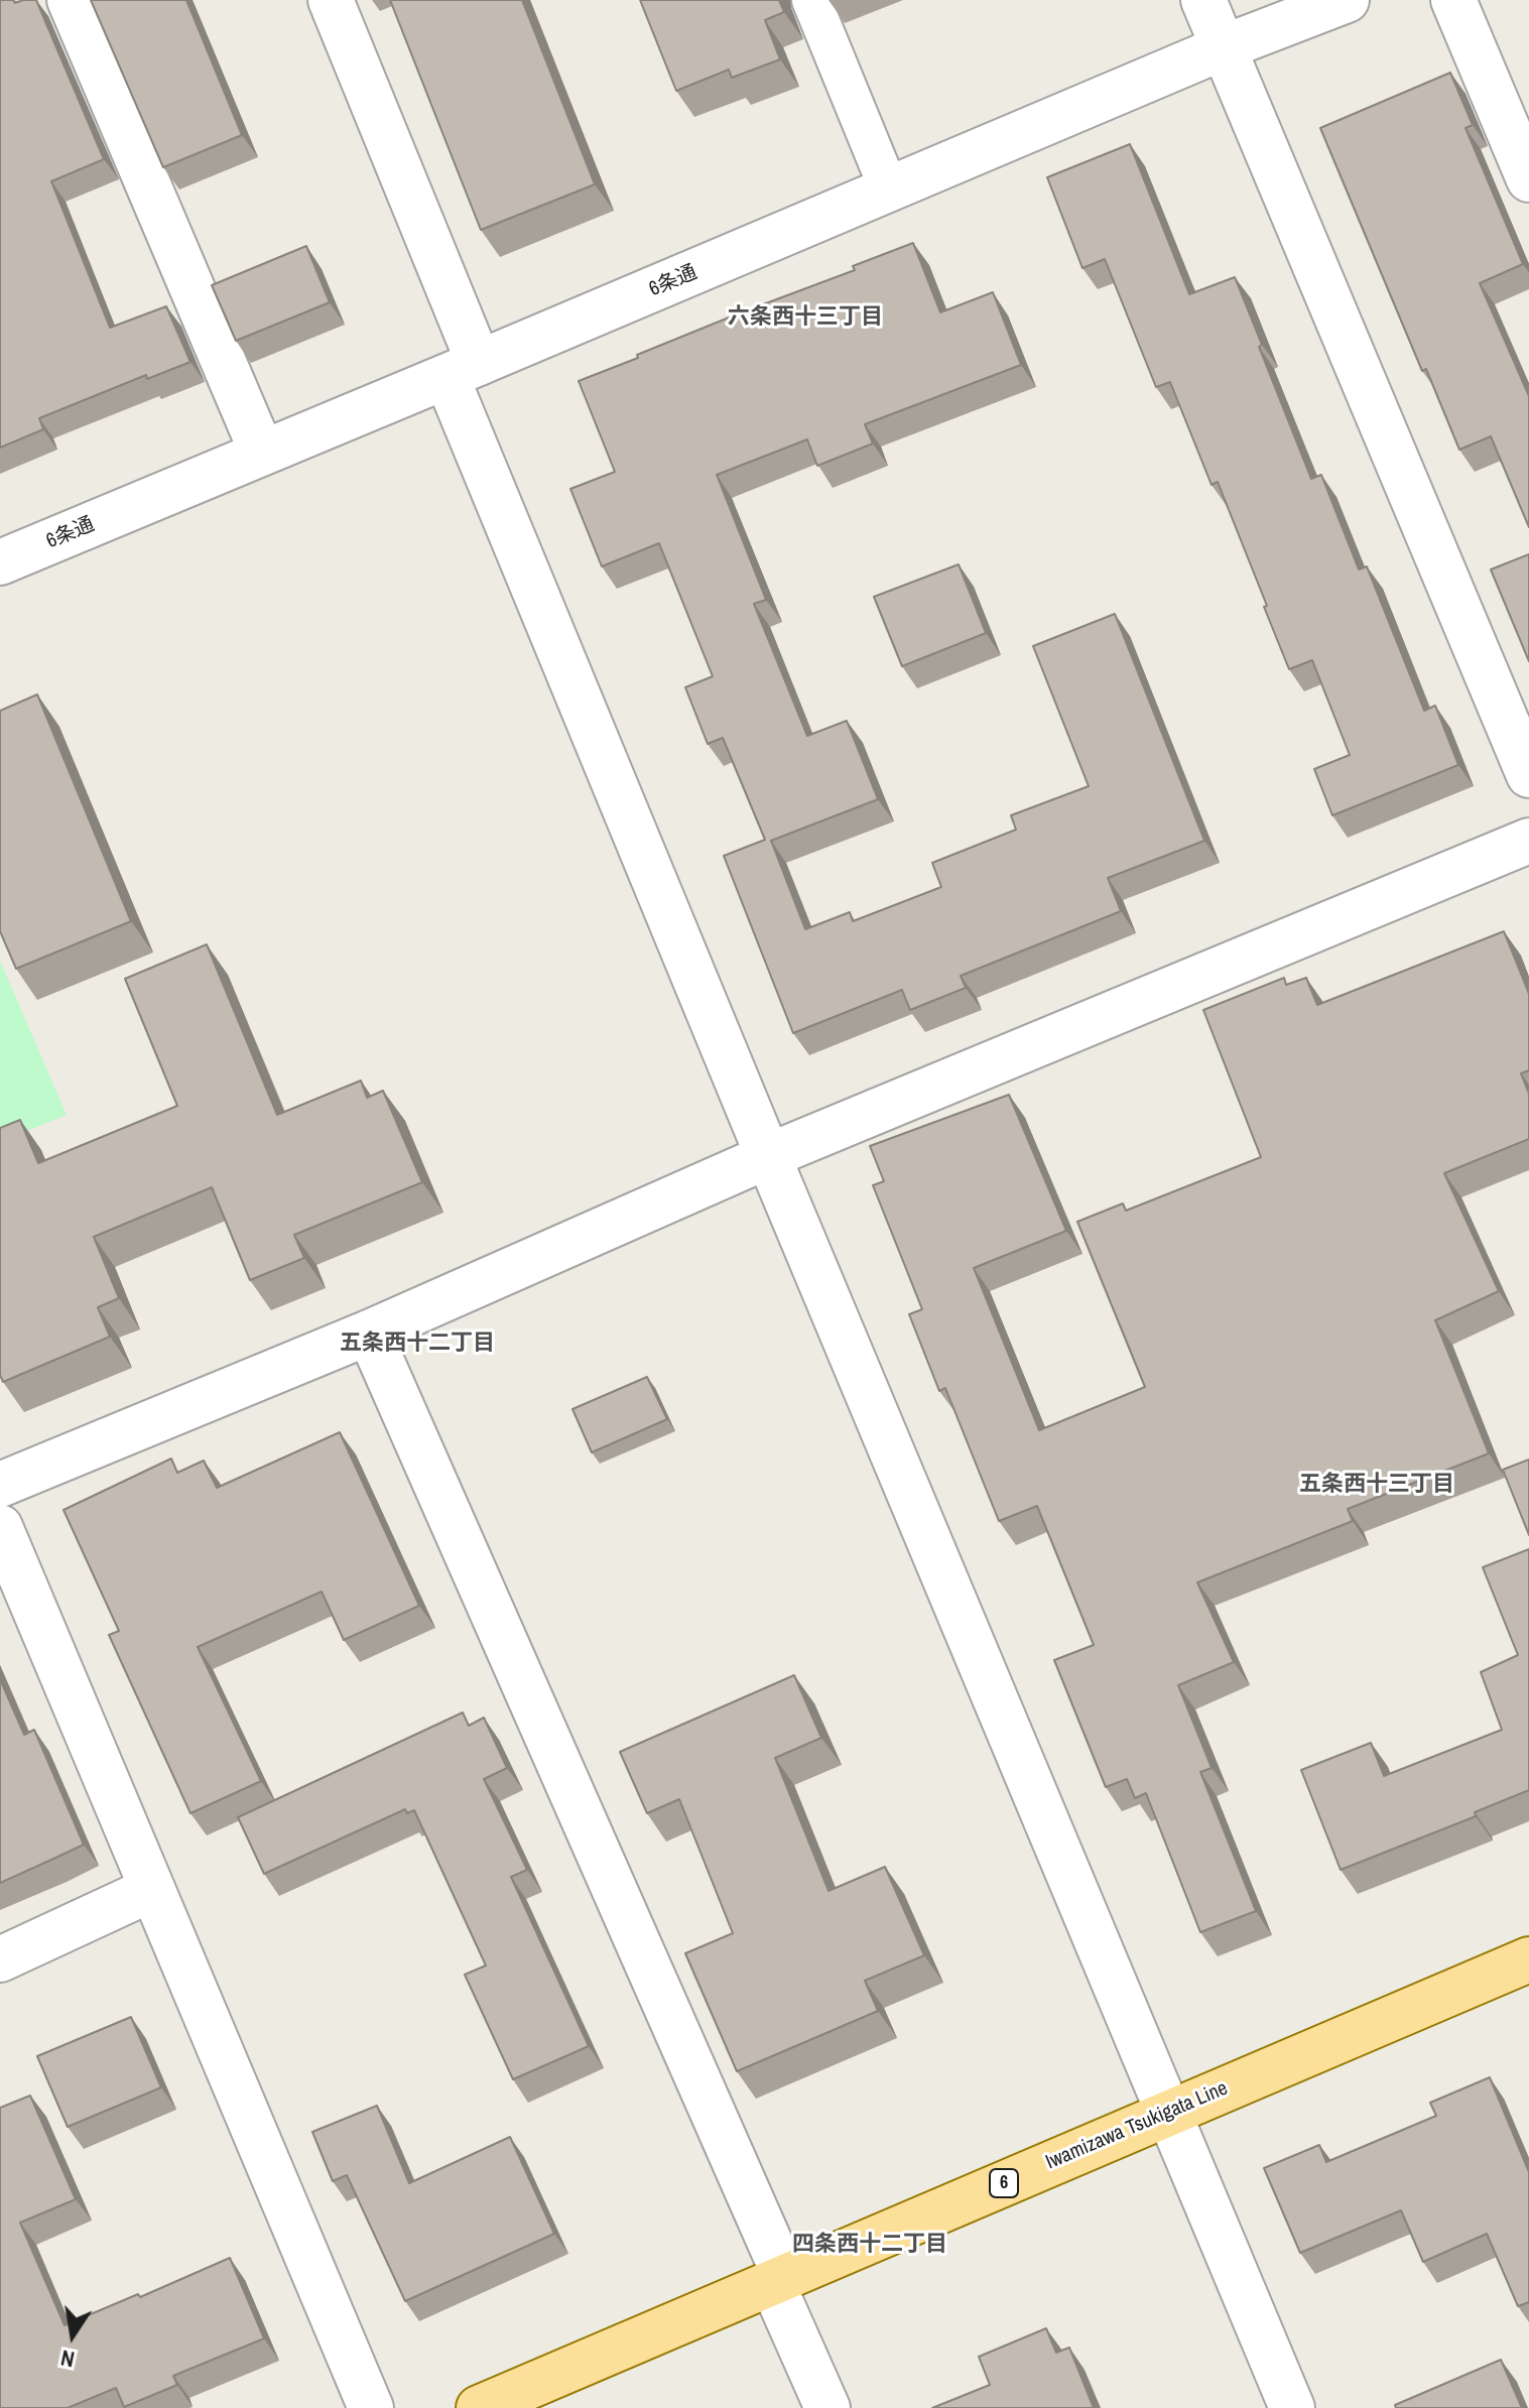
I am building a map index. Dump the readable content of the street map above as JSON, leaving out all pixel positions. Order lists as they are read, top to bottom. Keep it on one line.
{"streets":{"main road":["Iwamizawa Tsukigata Line","6"],"street":["6条通"]},"districts":["六条西十三丁目","五条西十二丁目","五条西十三丁目","四条西十二丁目"],"north":"bottom"}
